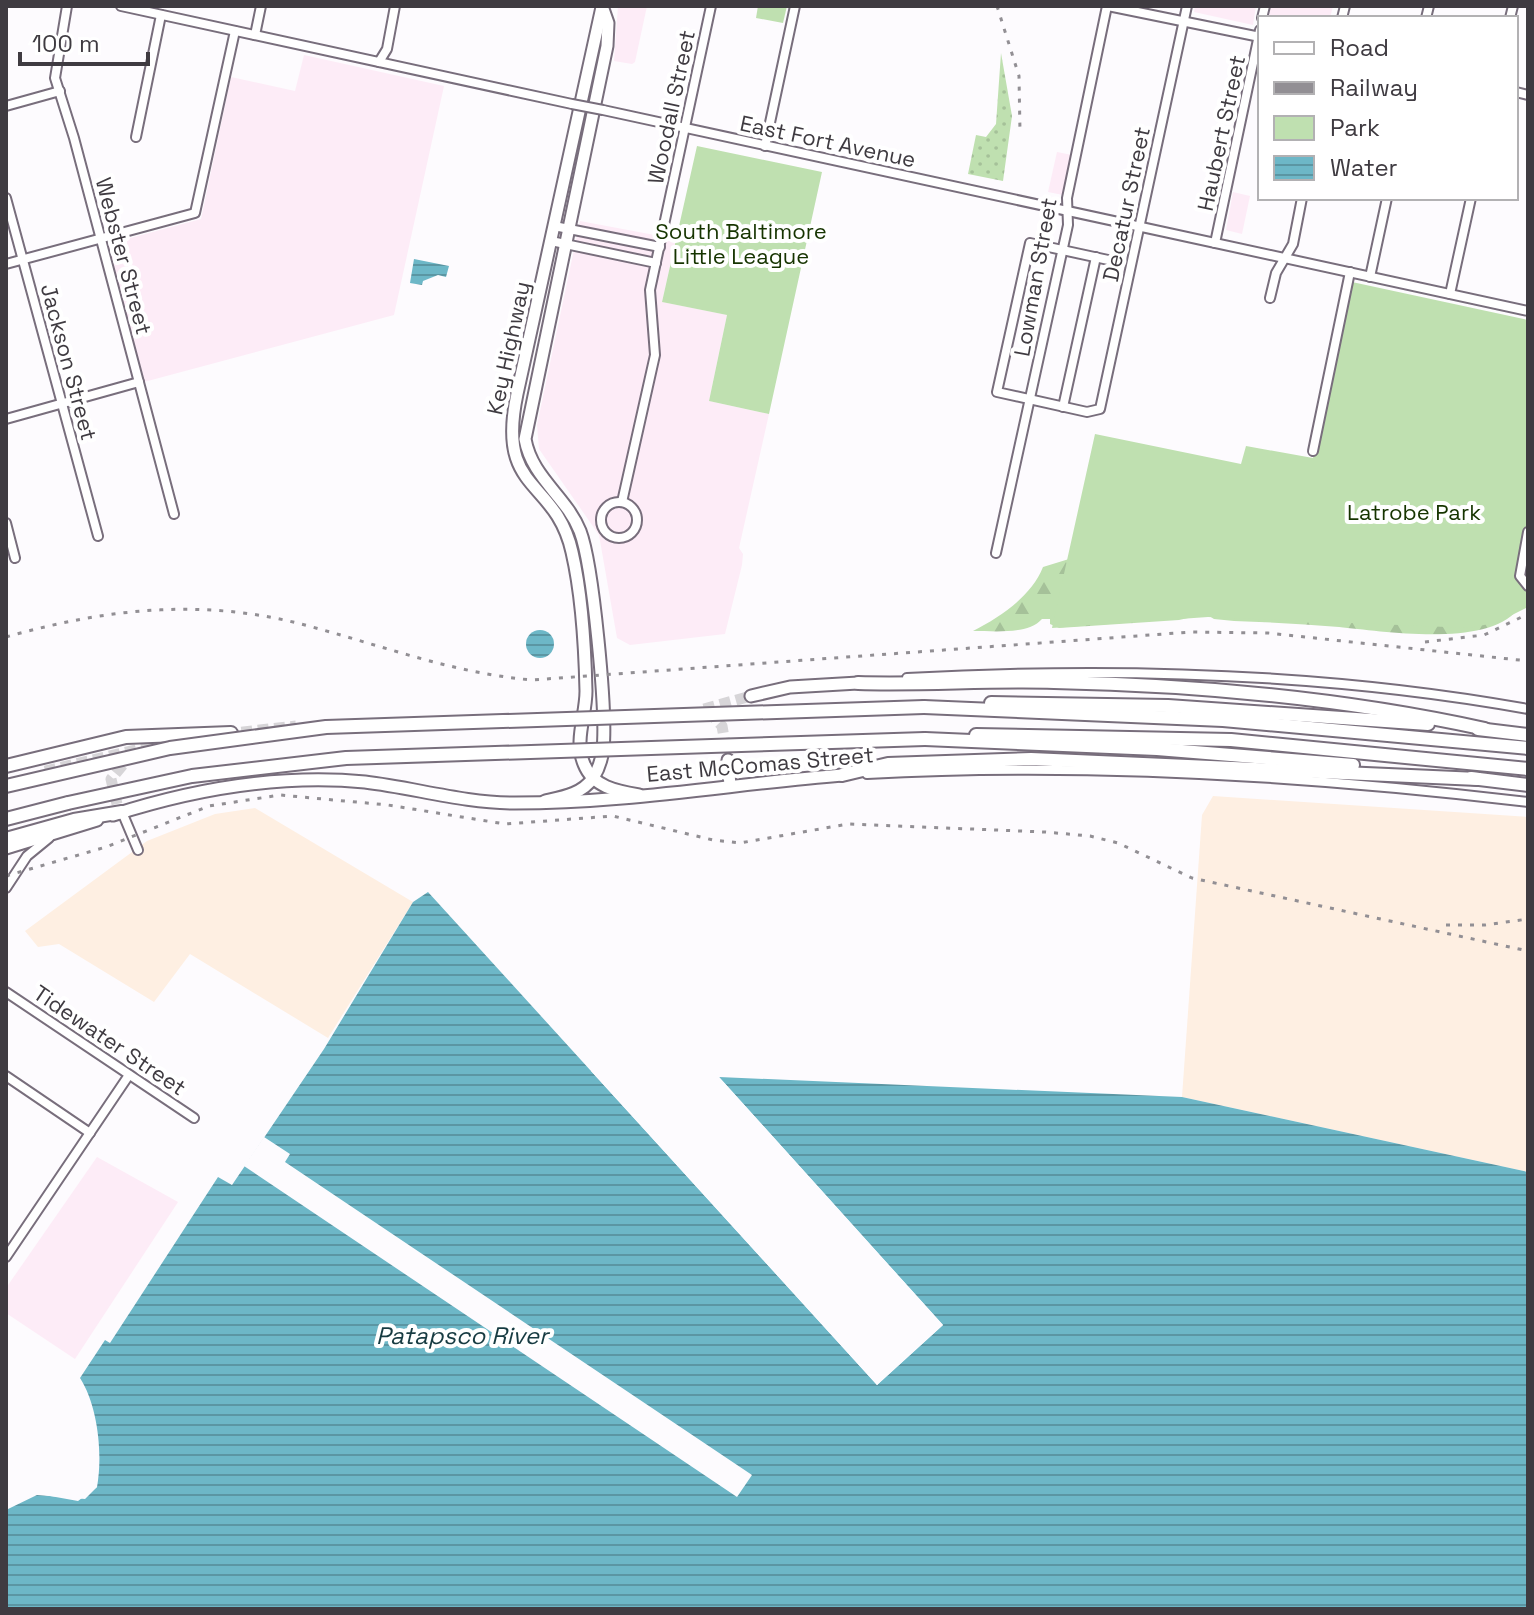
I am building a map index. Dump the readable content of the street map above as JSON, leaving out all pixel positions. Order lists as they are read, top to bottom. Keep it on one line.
{"streets":{"main road":["Key Highway","East McComas Street"],"street":["Woodall Street","Haubert Street","East Fort Avenue","Decatur Street","Webster Street","Lowman Street","Jackson Street","Tidewater Street"]},"crossings":[["Woodall Street","East Fort Avenue"],["Haubert Street","East Fort Avenue"],["East Fort Avenue","Decatur Street"],["East Fort Avenue","Lowman Street"]],"water":["Patapsco River"],"parks":["South Baltimore Little League","Latrobe Park"],"legend":["Road","Railway","Park","Water"],"scale_bar":"100 m"}
